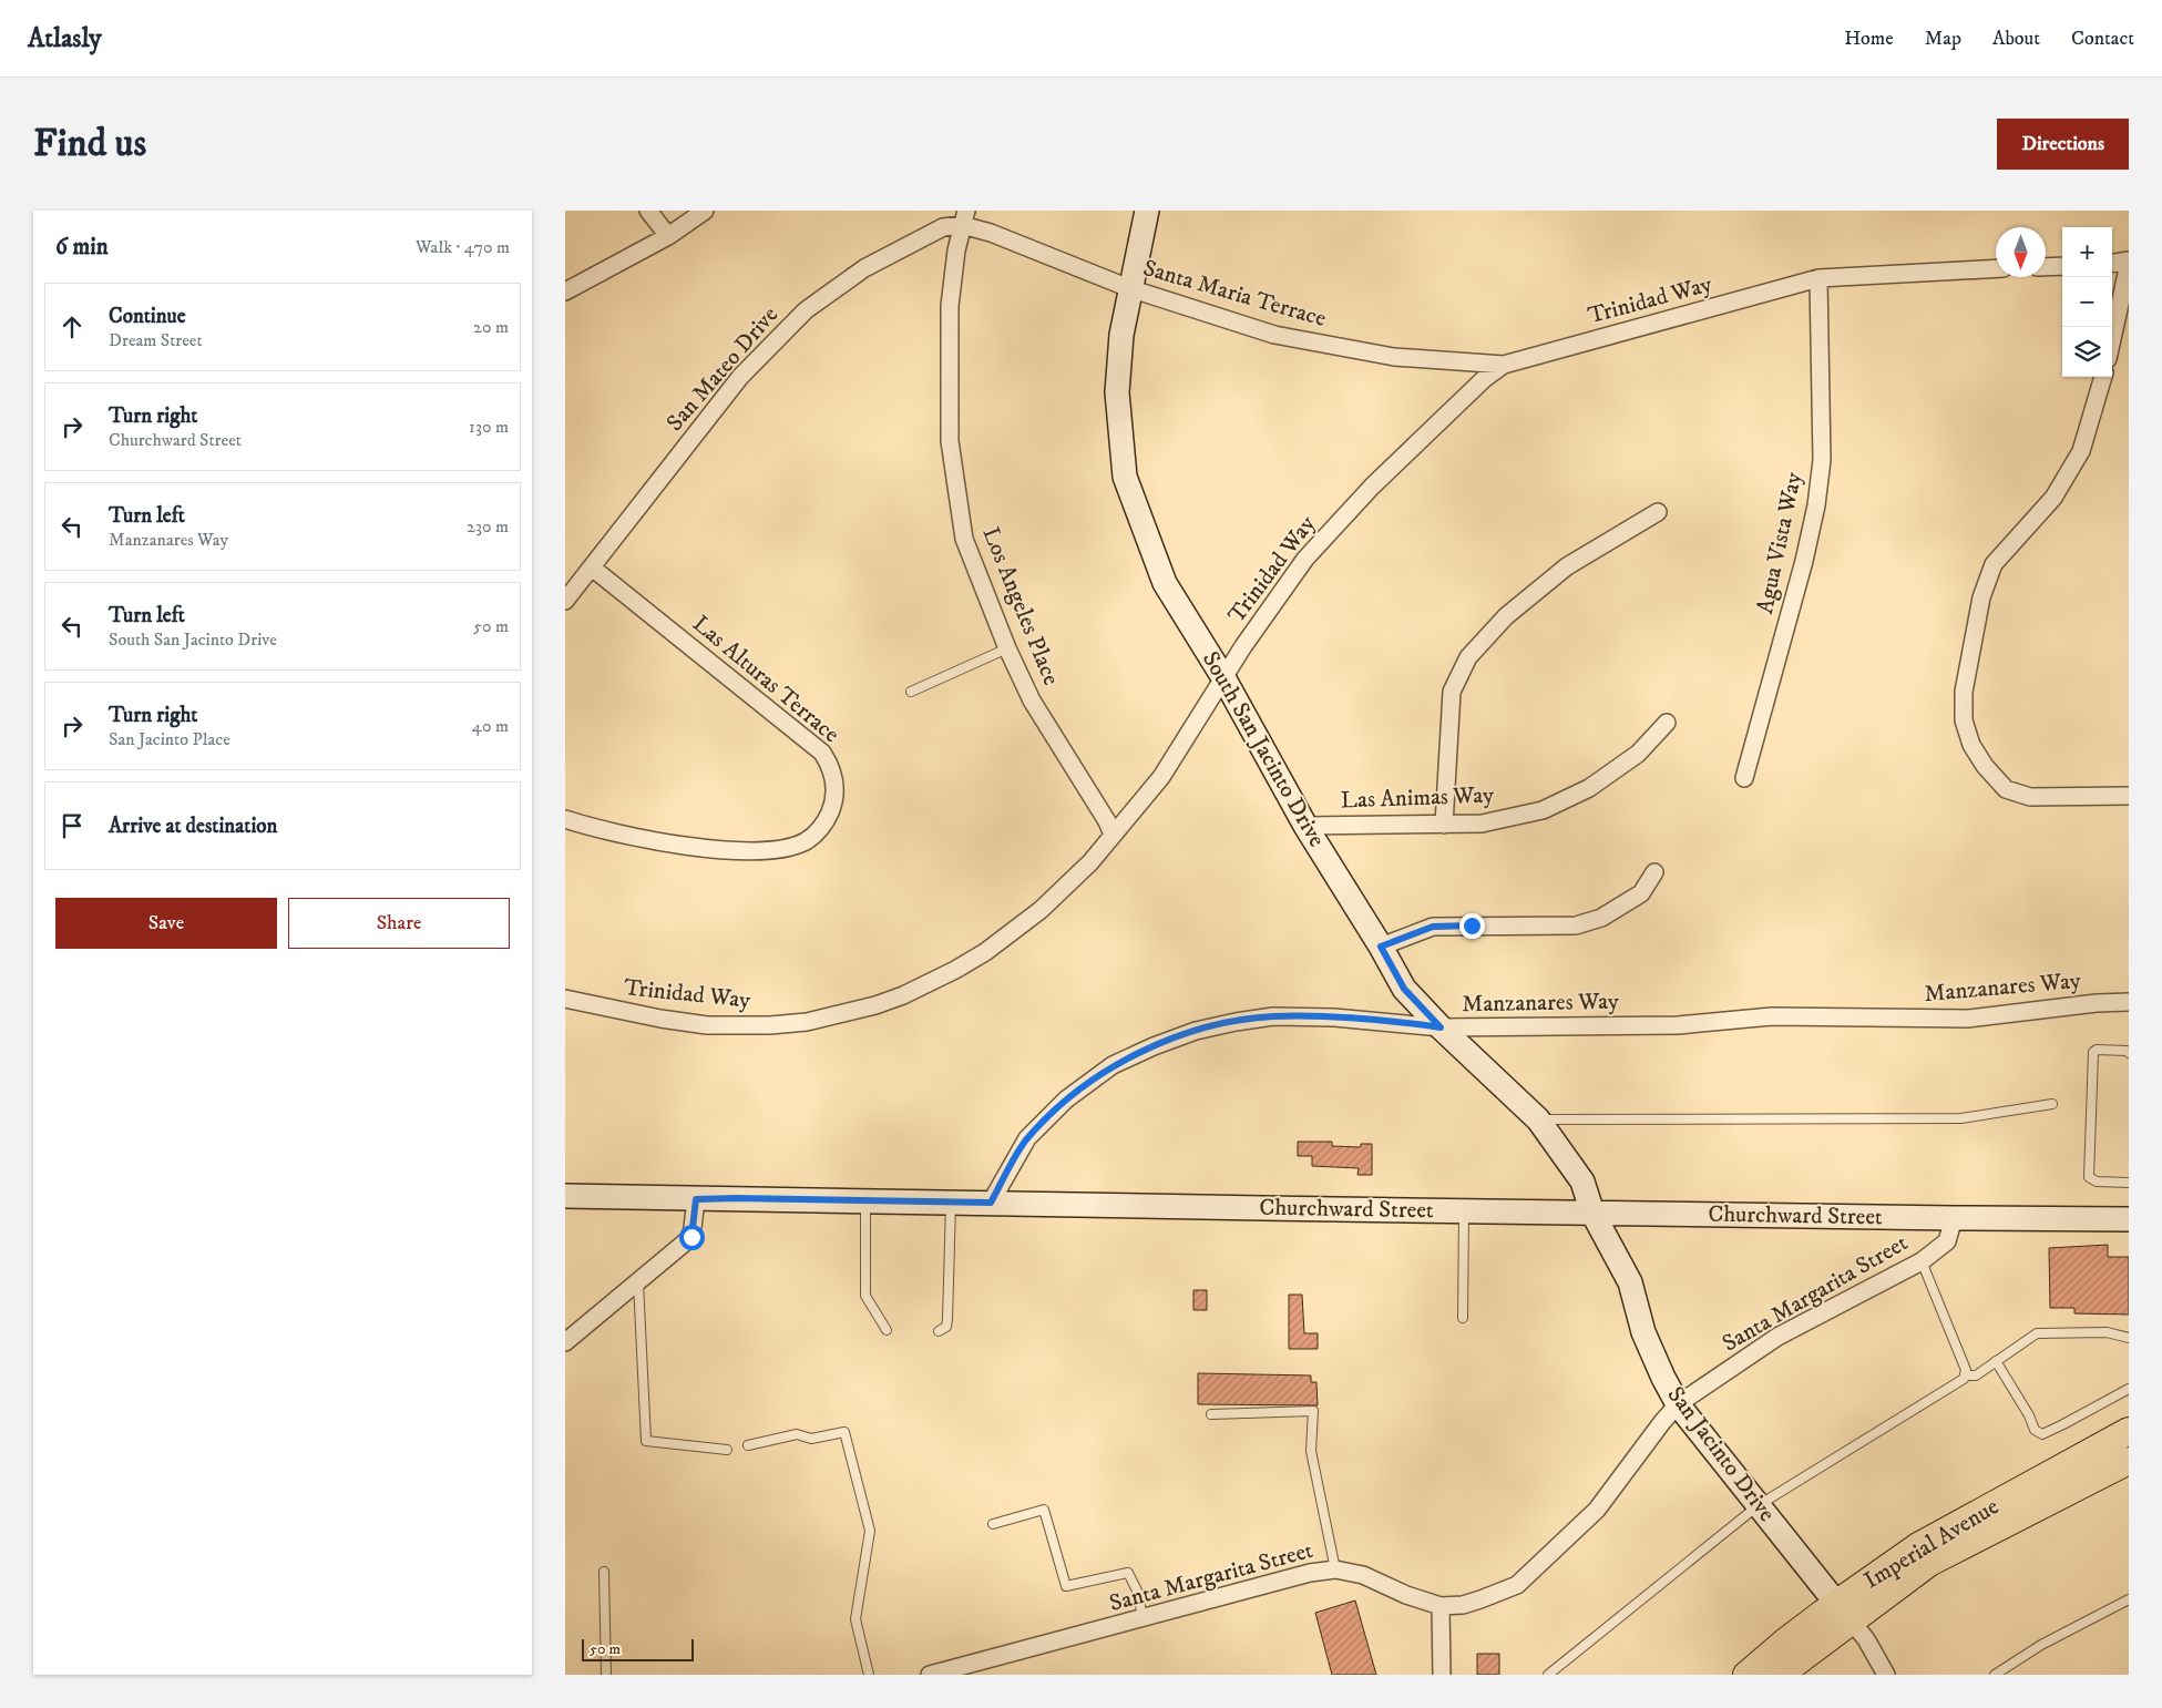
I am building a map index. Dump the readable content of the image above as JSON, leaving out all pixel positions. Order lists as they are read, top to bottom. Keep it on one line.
{"streets":{"main road":["Imperial Avenue"],"street":["Santa Maria Terrace","Trinidad Way","San Mateo Drive","Agua Vista Way","Los Angeles Place","Las Alturas Terrace","South San Jacinto Drive","Las Animas Way","Manzanares Way","Churchward Street","Santa Margarita Street","San Jacinto Drive"]},"crossings":[["Santa Maria Terrace","Trinidad Way"],["Santa Maria Terrace","San Mateo Drive"],["Santa Maria Terrace","Los Angeles Place"],["Santa Maria Terrace","South San Jacinto Drive"],["Trinidad Way","Agua Vista Way"],["Trinidad Way","Los Angeles Place"],["Trinidad Way","South San Jacinto Drive"],["San Mateo Drive","Los Angeles Place"],["San Mateo Drive","Las Alturas Terrace"],["South San Jacinto Drive","Las Animas Way"],["South San Jacinto Drive","Manzanares Way"],["South San Jacinto Drive","Churchward Street"],["South San Jacinto Drive","San Jacinto Drive"],["Manzanares Way","Churchward Street"],["Churchward Street","Santa Margarita Street"],["Churchward Street","San Jacinto Drive"],["Santa Margarita Street","San Jacinto Drive"],["San Jacinto Drive","Imperial Avenue"]],"scale_bar":"50 m","north":"bottom","page":{"header":"Atlasly","nav":["Home","Map","About","Contact"],"buttons":["Directions",["Save","Share"]],"title":"Find us","heading":["6 min","Walk · 470 m"],"map_buttons":["+","−"],"list":[["Continue","Dream Street","20 m"],["Turn right","Churchward Street","130 m"],["Turn left","Manzanares Way","230 m"],["Turn left","South San Jacinto Drive","50 m"],["Turn right","San Jacinto Place","40 m"],"Arrive at destination"],"scale":"50 m"}}
